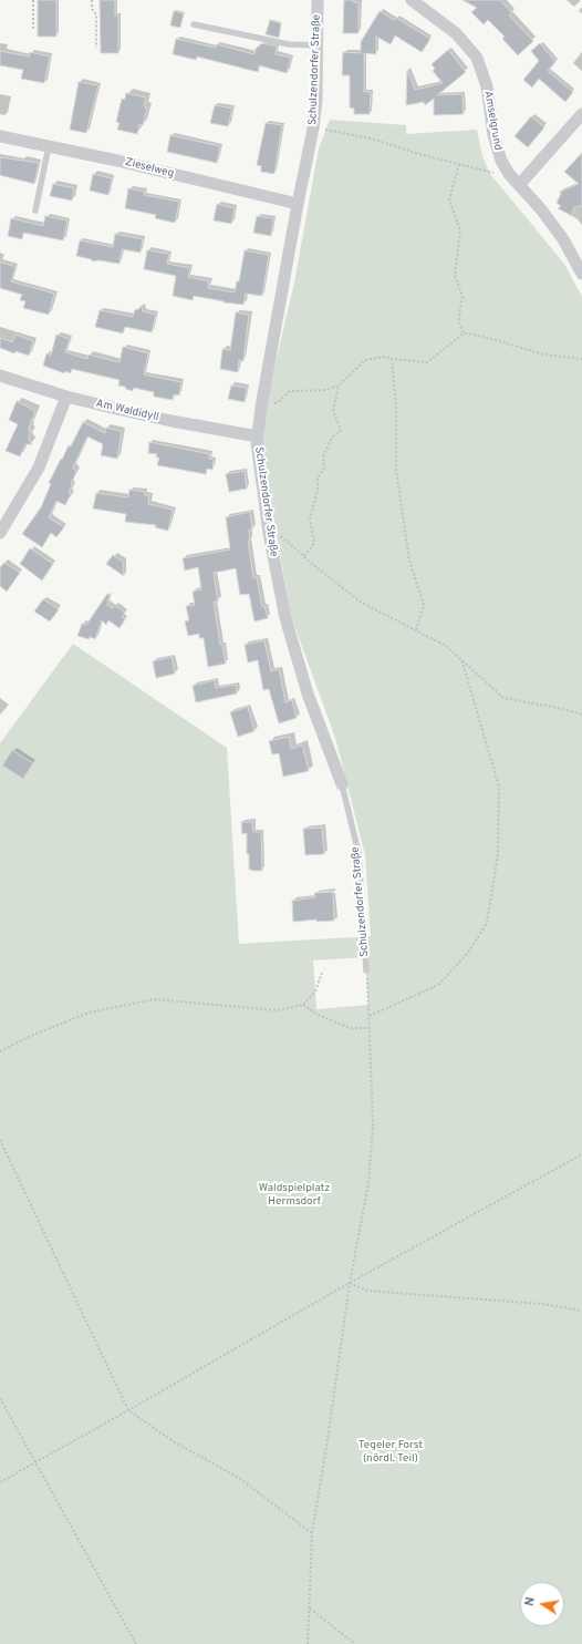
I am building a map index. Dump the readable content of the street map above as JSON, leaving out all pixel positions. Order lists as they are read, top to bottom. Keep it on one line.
{"streets":{"street":["Schulzendorfer Straße","Amselgrund","Zieselweg","Am Waldidyll"]},"crossings":[["Schulzendorfer Straße","Zieselweg"],["Schulzendorfer Straße","Am Waldidyll"]],"parks":["Waldspielplatz Hermsdorf","Tegeler Forst (nördl. Teil)"],"north":"left"}
